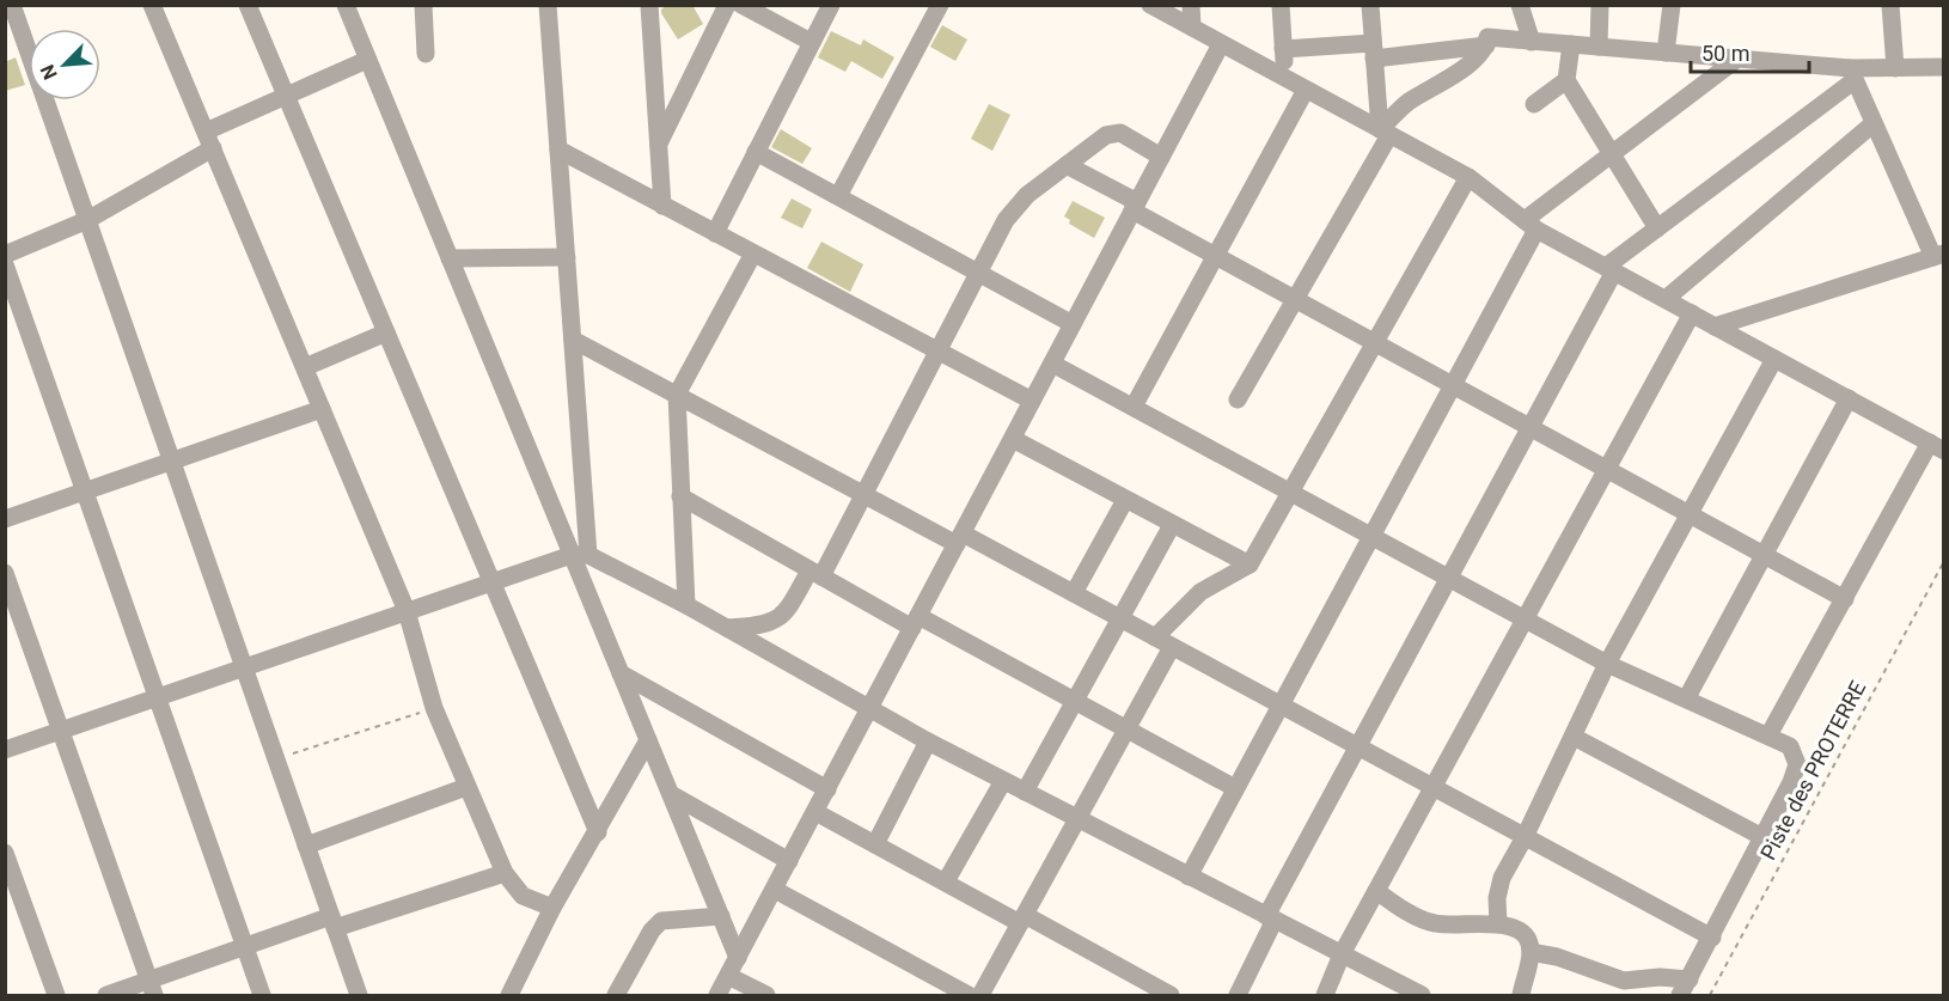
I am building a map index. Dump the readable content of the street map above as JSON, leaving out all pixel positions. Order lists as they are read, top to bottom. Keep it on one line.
{"streets":{"path":["Piste des PROTERRE"]},"scale_bar":"50 m","north":"bottom left"}
